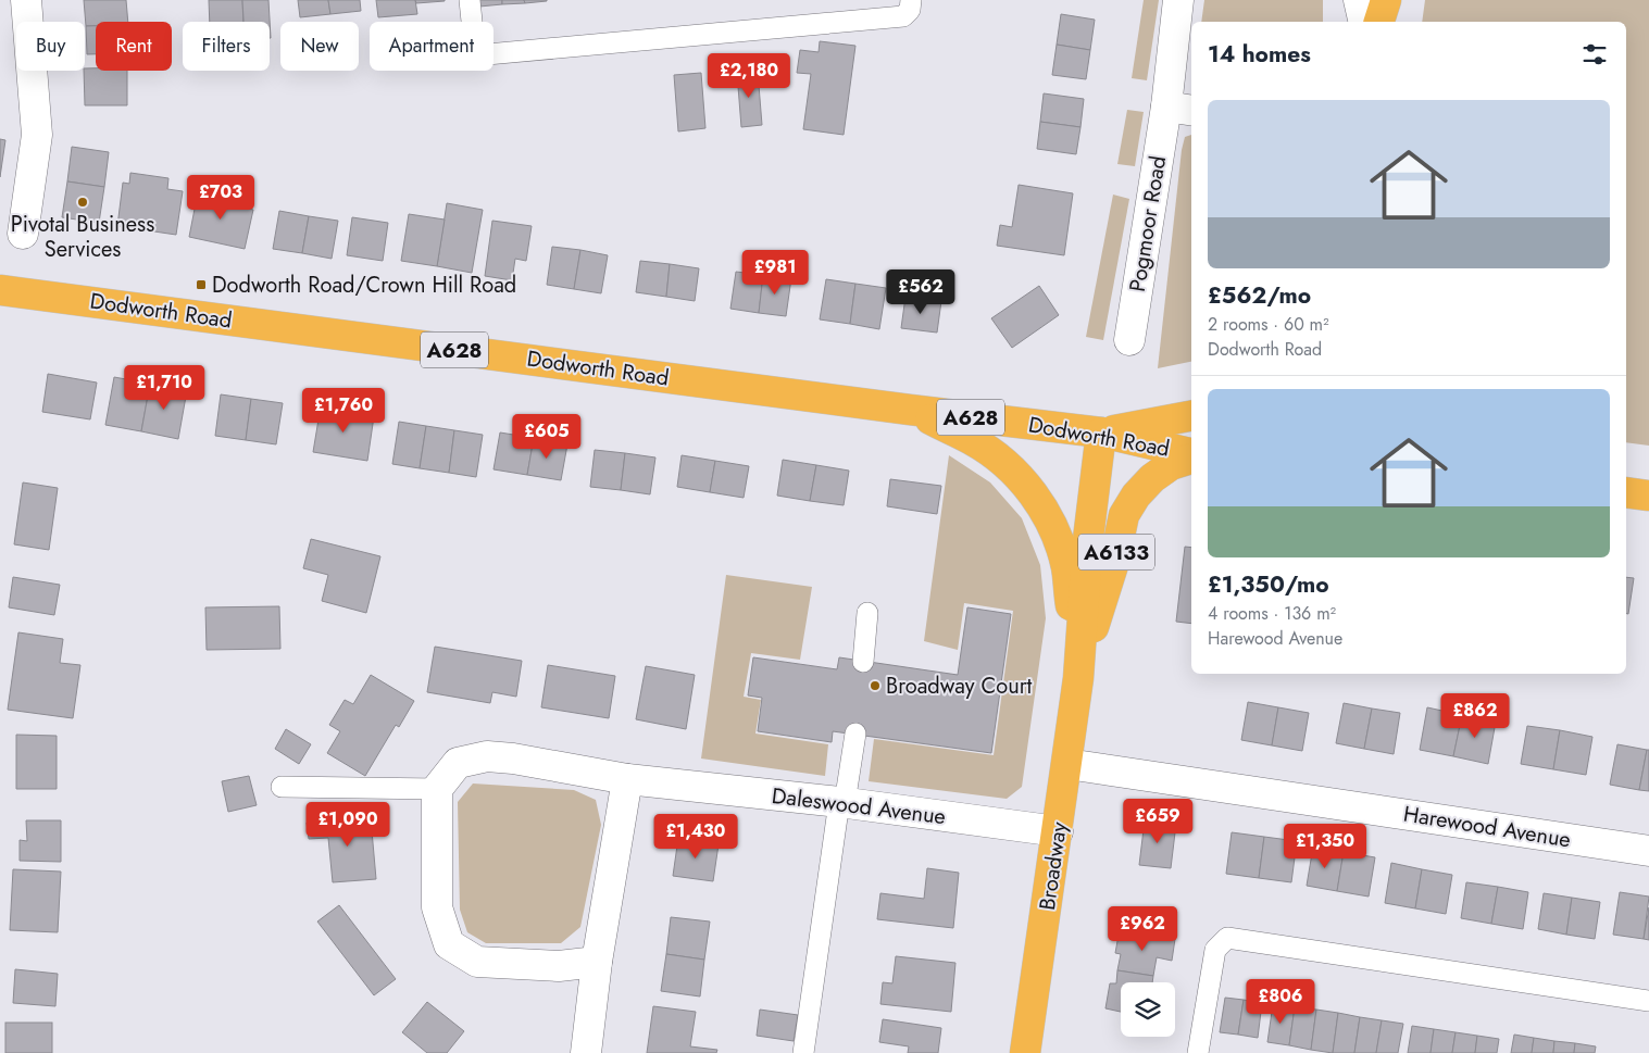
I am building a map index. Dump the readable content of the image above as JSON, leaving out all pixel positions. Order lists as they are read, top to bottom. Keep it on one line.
{"streets":{"highway":["Dodworth Road","A628","A6133","Broadway"],"street":["Pogmoor Road","Daleswood Avenue","Harewood Avenue"]},"crossings":[["Dodworth Road","A628"],["Dodworth Road","A6133"],["Dodworth Road","Broadway"],["A628","Broadway"],["A6133","Broadway"],["Daleswood Avenue","Broadway"],["Harewood Avenue","Broadway"]],"places":{"other":["Pivotal Business Services","Broadway Court"],"transit":["Dodworth Road/Crown Hill Road"]},"page":{"chip":["Buy","Rent","Filters","New","Apartment"],"heading":"14 homes","price":["£2,180","£703","£981","£562","£1,710","£1,760","£605","£862","£659","£1,090","£1,430","£1,350","£962","£806"],"list":[{"name":"£562/mo","note":"2 rooms · 60 m² · Dodworth Road"},{"name":"£1,350/mo","note":"4 rooms · 136 m² · Harewood Avenue"}]}}
